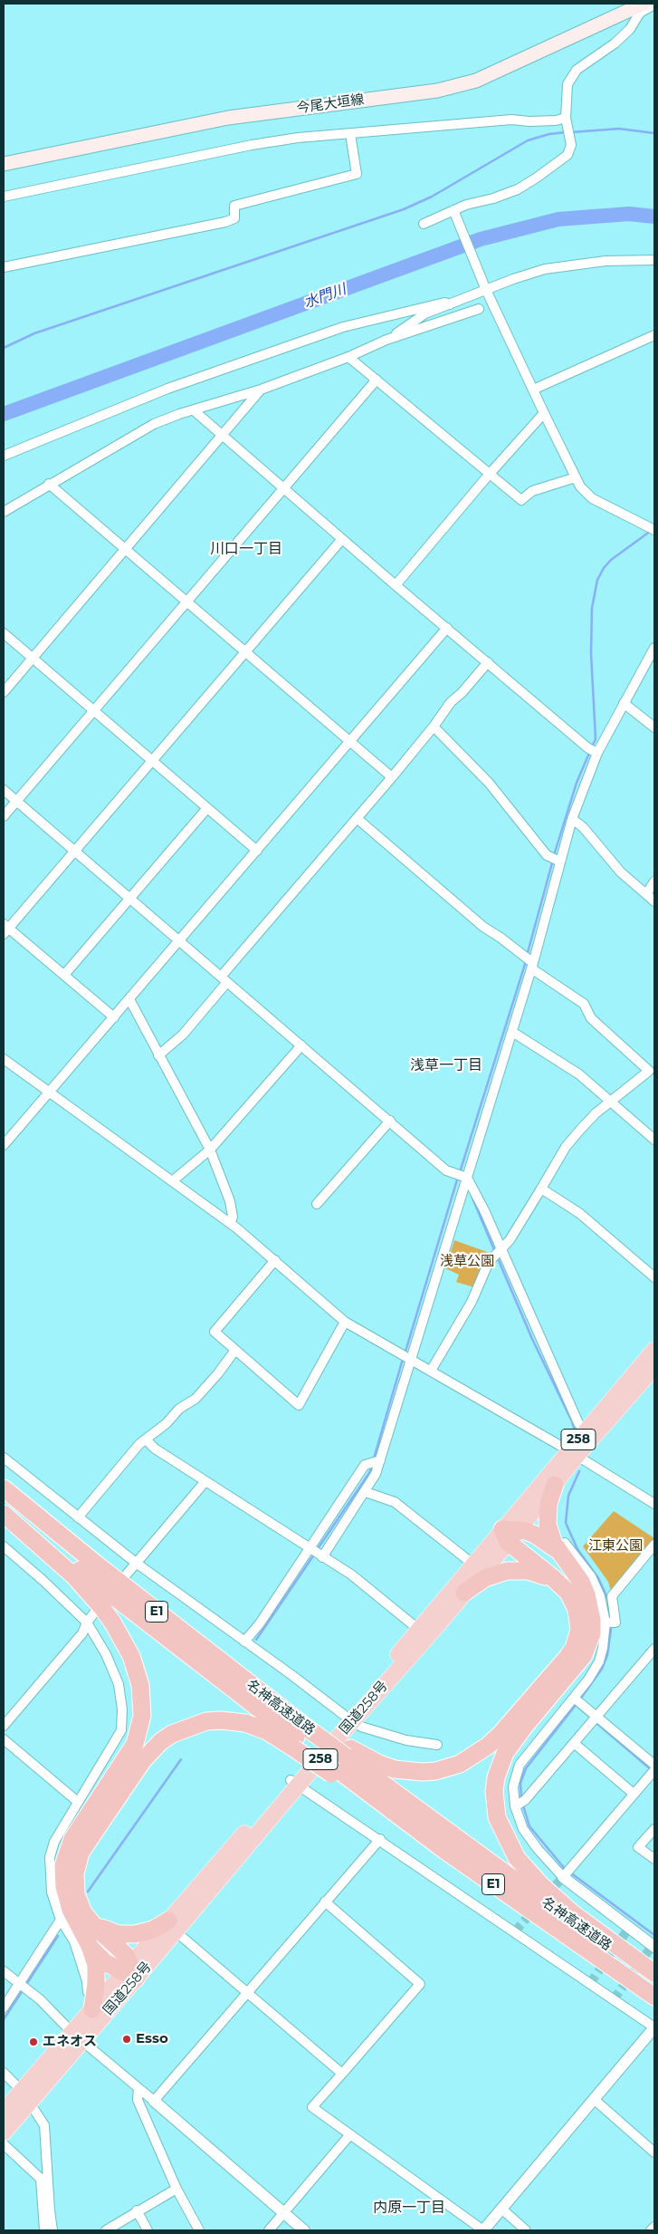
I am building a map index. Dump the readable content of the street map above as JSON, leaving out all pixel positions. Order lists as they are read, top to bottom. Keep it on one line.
{"streets":{"highway":["258","E1","名神高速道路","国道258号"],"main road":["今尾大垣線"]},"crossings":[["E1","名神高速道路"]],"districts":["川口一丁目","浅草一丁目","内原一丁目"],"water":["水門川"],"parks":["浅草公園","江東公園"],"places":["Esso","エネオス"]}
